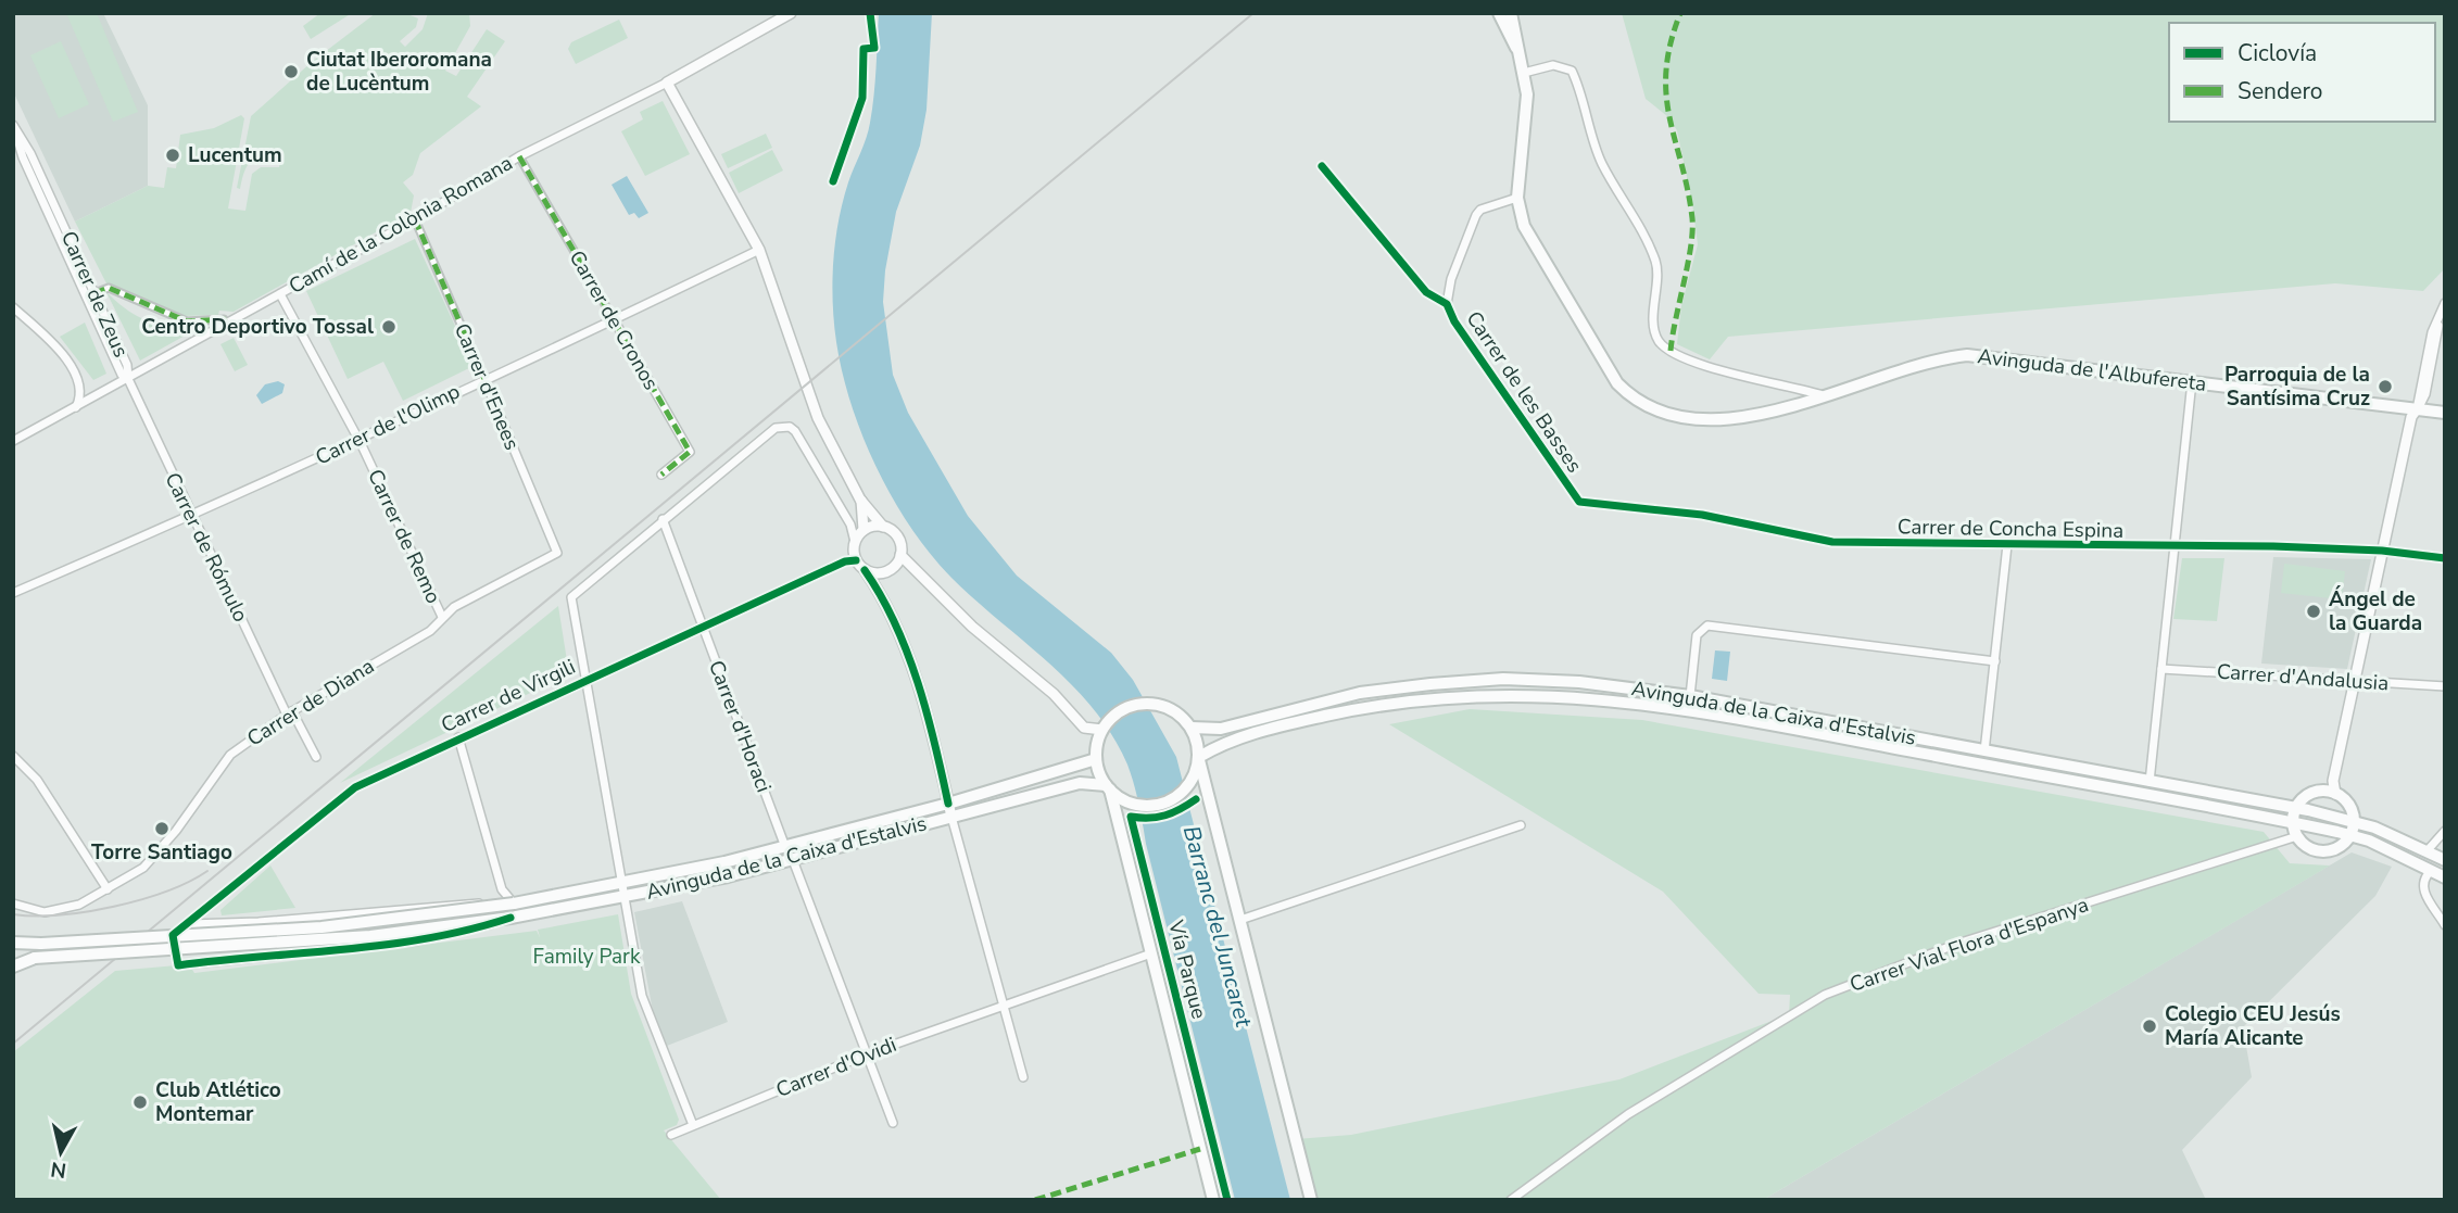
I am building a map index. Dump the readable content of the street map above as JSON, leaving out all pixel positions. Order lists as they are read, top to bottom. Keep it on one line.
{"streets":{"main road":["Avinguda de l'Albufereta","Avinguda de la Caixa d'Estalvis"],"street":["Camí de la Colònia Romana","Carrer de Zeus","Carrer de Cronos","Carrer d'Enees","Carrer de les Basses","Carrer de l'Olimp","Carrer de Concha Espina","Carrer de Remo","Carrer de Rómulo","Carrer d'Andalusia","Carrer de Virgili","Carrer de Diana","Carrer d'Horaci","Carrer Vial Flora d'Espanya","Carrer d'Ovidi"],"cycle path":["Vía Parque"]},"crossings":[["Camí de la Colònia Romana","Carrer de Zeus"],["Camí de la Colònia Romana","Carrer de Cronos"],["Camí de la Colònia Romana","Carrer d'Enees"],["Camí de la Colònia Romana","Carrer de Remo"],["Camí de la Colònia Romana","Carrer de Rómulo"],["Carrer de Zeus","Carrer de Rómulo"],["Carrer de Cronos","Carrer de l'Olimp"],["Carrer d'Enees","Carrer de l'Olimp"],["Carrer d'Enees","Carrer de Diana"],["Carrer de les Basses","Carrer de Concha Espina"],["Carrer de l'Olimp","Carrer de Remo"],["Carrer de l'Olimp","Carrer de Rómulo"],["Carrer de Remo","Carrer de Diana"],["Carrer de Rómulo","Carrer de Diana"],["Carrer de Virgili","Avinguda de la Caixa d'Estalvis"],["Carrer de Virgili","Carrer d'Horaci"],["Avinguda de la Caixa d'Estalvis","Carrer d'Horaci"]],"water":["Barranc del Juncaret"],"parks":["Family Park"],"places":["Ciutat Iberoromana de Lucèntum","Lucentum","Centro Deportivo Tossal","Parroquia de la Santísima Cruz","Ángel de la Guarda","Torre Santiago","Colegio CEU Jesús María Alicante","Club Atlético Montemar"],"legend":["Ciclovía","Sendero"],"north":"bottom"}
